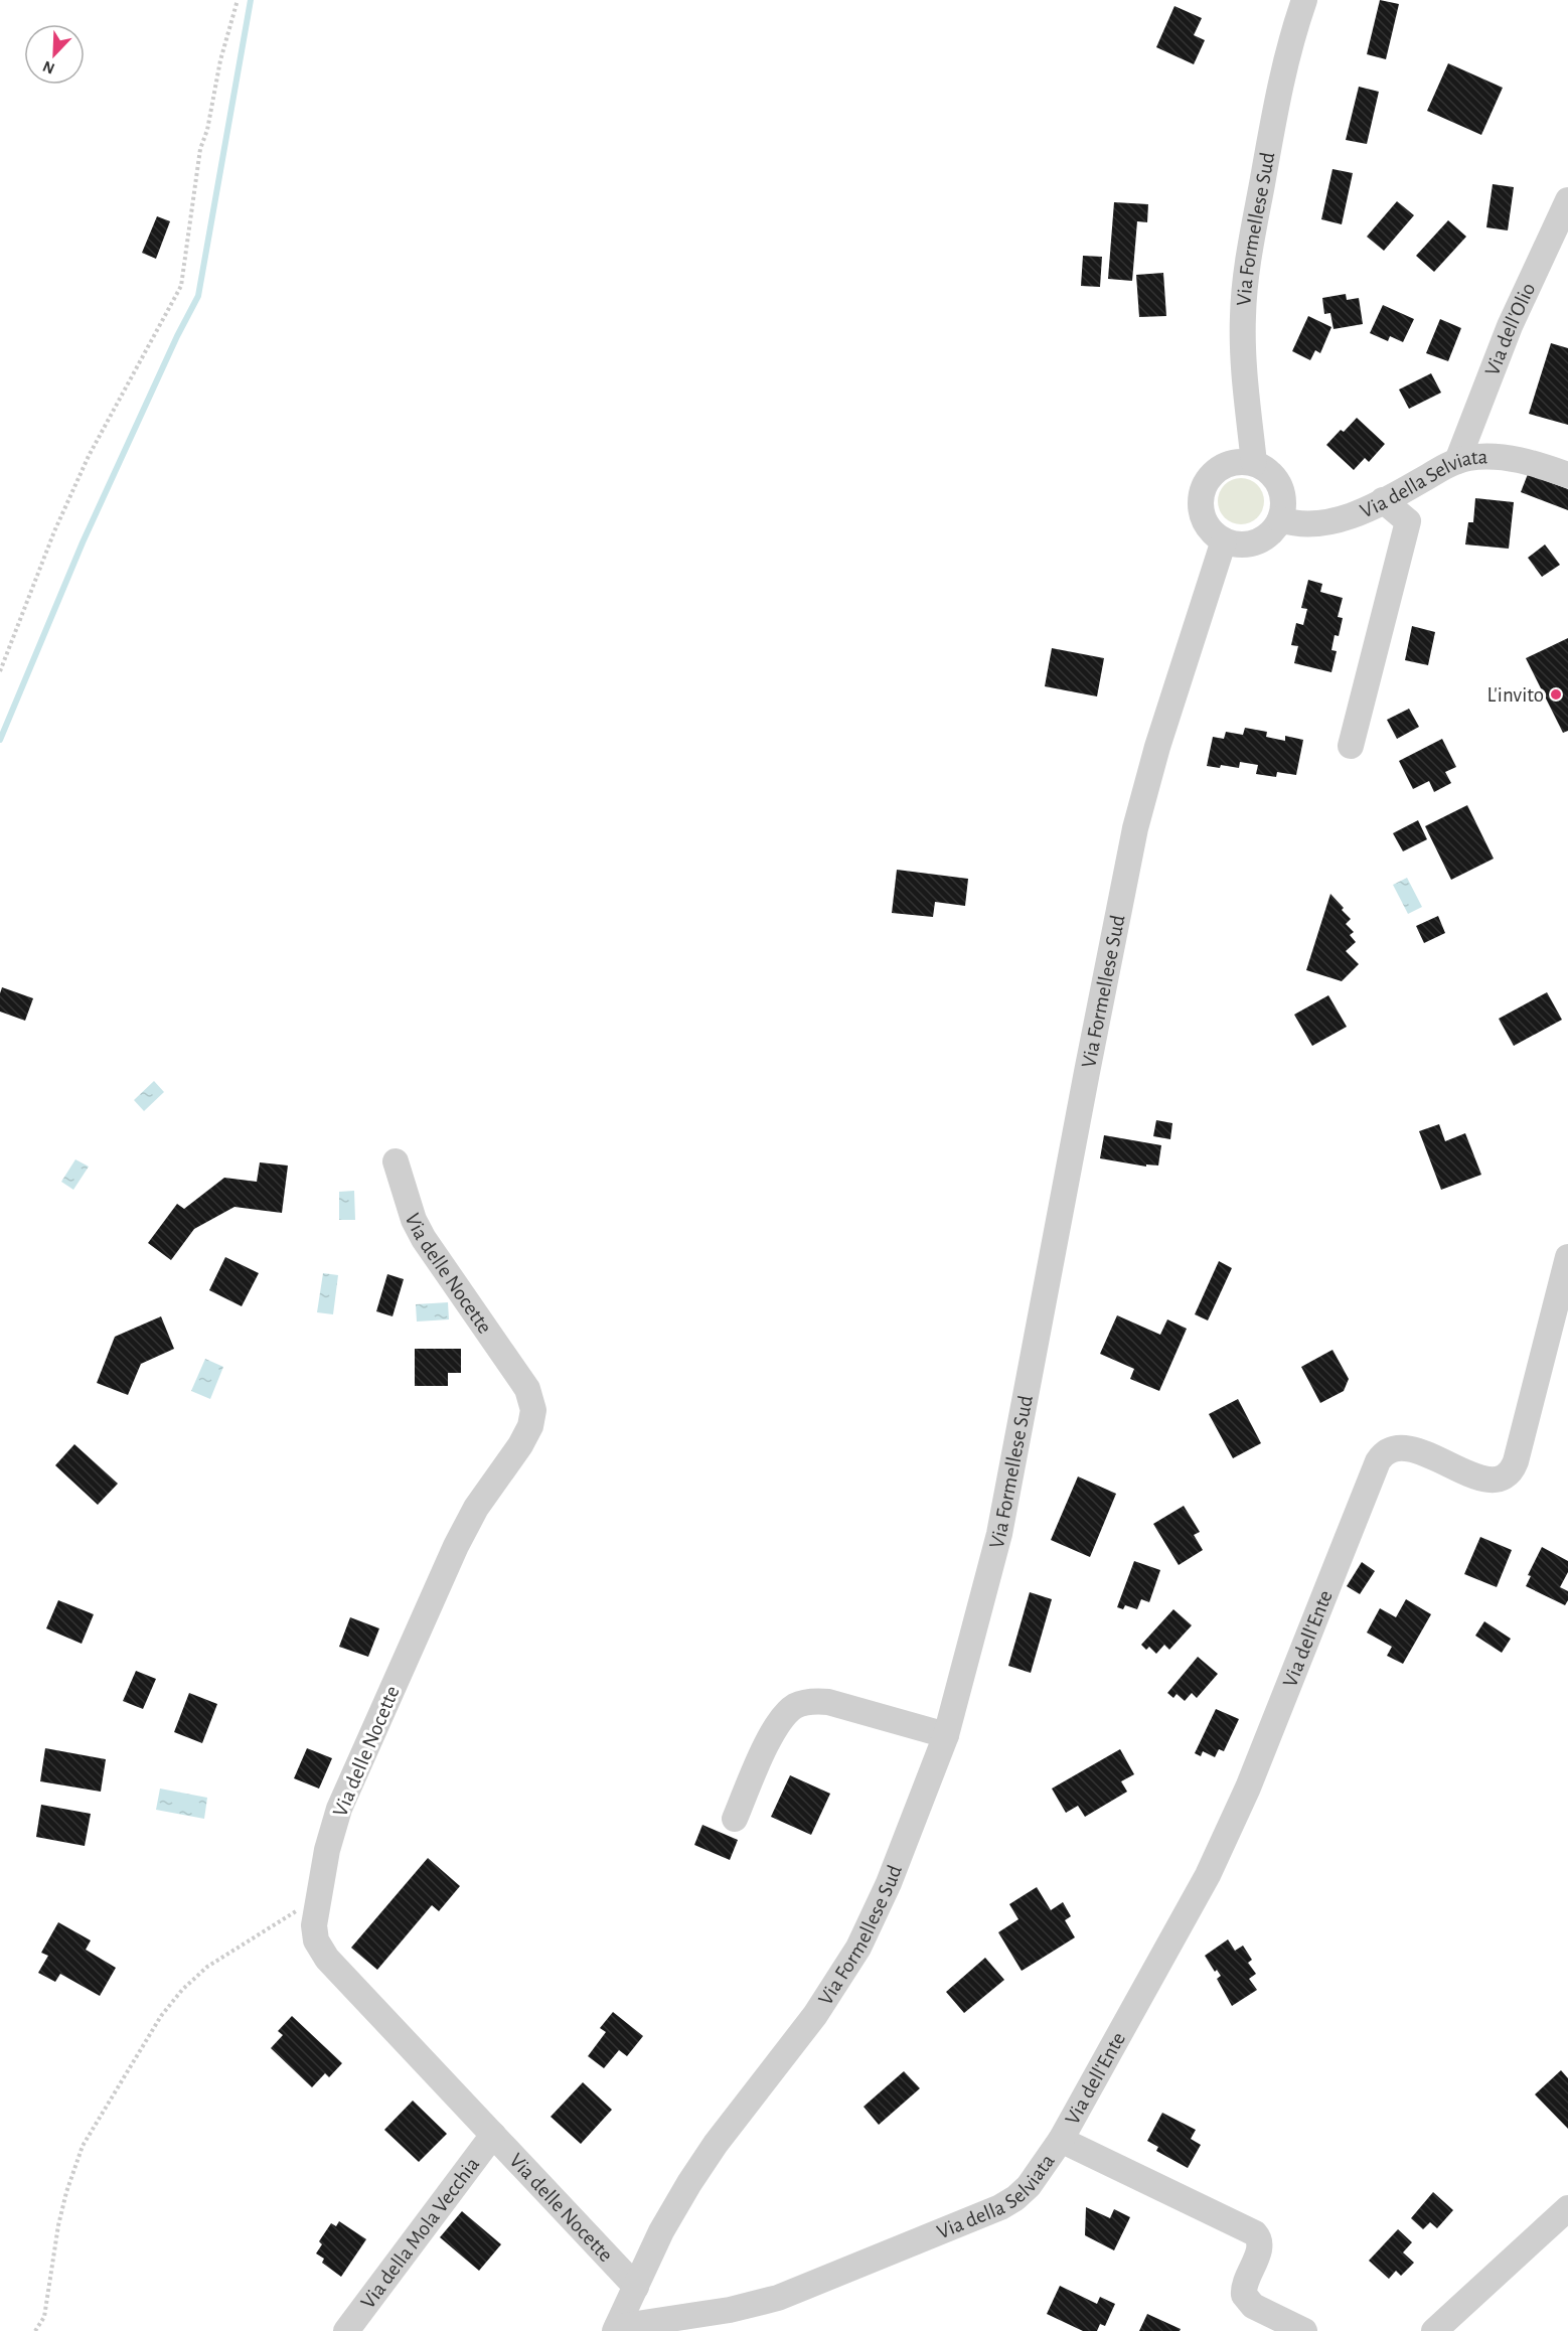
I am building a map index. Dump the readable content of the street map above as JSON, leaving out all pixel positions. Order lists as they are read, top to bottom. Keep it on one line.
{"streets":{"street":["Via Formellese Sud","Via dell'Olio","Via della Selviata","Via delle Nocette","Via dell'Ente","Via della Mola Vecchia"]},"crossings":[["Via Formellese Sud","Via della Selviata"],["Via Formellese Sud","Via delle Nocette"],["Via dell'Olio","Via della Selviata"],["Via della Selviata","Via dell'Ente"],["Via delle Nocette","Via della Mola Vecchia"]],"places":["L'invito"],"north":"bottom left"}
